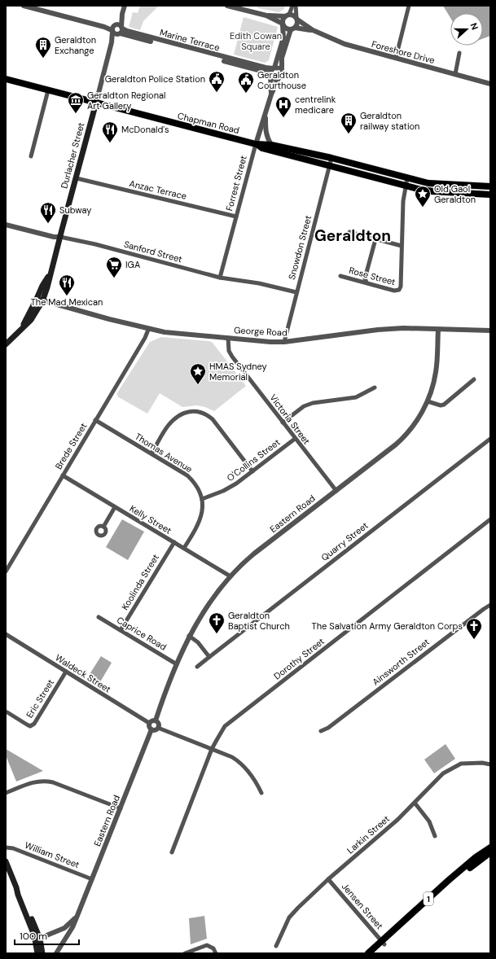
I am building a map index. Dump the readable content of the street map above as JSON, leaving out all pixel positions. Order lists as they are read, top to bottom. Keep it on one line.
{"streets":{"main road":["Chapman Road","Durlacher Street","1"],"street":["Marine Terrace","Foreshore Drive","Forrest Street","Anzac Terrace","Snowdon Street","Sanford Street","Rose Street","George Road","Victoria Street","Brede Street","Thomas Avenue","O'Collins Street","Eastern Road","Kelly Street","Quarry Street","Koolinda Street","Caprice Road","Dorothy Street","Ainsworth Street","Waldeck Street","Eric Street","Larkin Street","William Street","Jensen Street"]},"crossings":[["Marine Terrace","Durlacher Street"],["Marine Terrace","Forrest Street"],["Chapman Road","Durlacher Street"],["Chapman Road","Forrest Street"],["Chapman Road","Snowdon Street"],["Durlacher Street","Anzac Terrace"],["Durlacher Street","Sanford Street"],["Durlacher Street","George Road"],["Forrest Street","Anzac Terrace"],["Forrest Street","Sanford Street"],["Snowdon Street","Sanford Street"],["Snowdon Street","George Road"],["George Road","Victoria Street"],["George Road","Brede Street"],["George Road","Eastern Road"],["Victoria Street","O'Collins Street"],["Victoria Street","Eastern Road"],["Brede Street","Thomas Avenue"],["Brede Street","Kelly Street"],["Thomas Avenue","O'Collins Street"],["Thomas Avenue","Kelly Street"],["Eastern Road","Kelly Street"],["Eastern Road","Caprice Road"],["Eastern Road","Waldeck Street"],["Eastern Road","William Street"],["Kelly Street","Koolinda Street"],["Koolinda Street","Caprice Road"],["Waldeck Street","Eric Street"],["Larkin Street","Jensen Street"],["1","Jensen Street"]],"districts":["Geraldton"],"parks":["Edith Cowan Square"],"places":{"building":["Geraldton Exchange","Geraldton railway station"],"public building":["Geraldton Police Station","Geraldton Courthouse"],"museum":["Geraldton Regional Art Gallery"],"hospital":["centrelink medicare"],"restaurant":["McDonald's","Subway","The Mad Mexican"],"place":["Old Gaol Geraldton","HMAS Sydney Memorial"],"supermarket":["IGA"],"church":["Geraldton Baptist Church","The Salvation Army Geraldton Corps"]},"scale_bar":"100 m","north":"right"}
